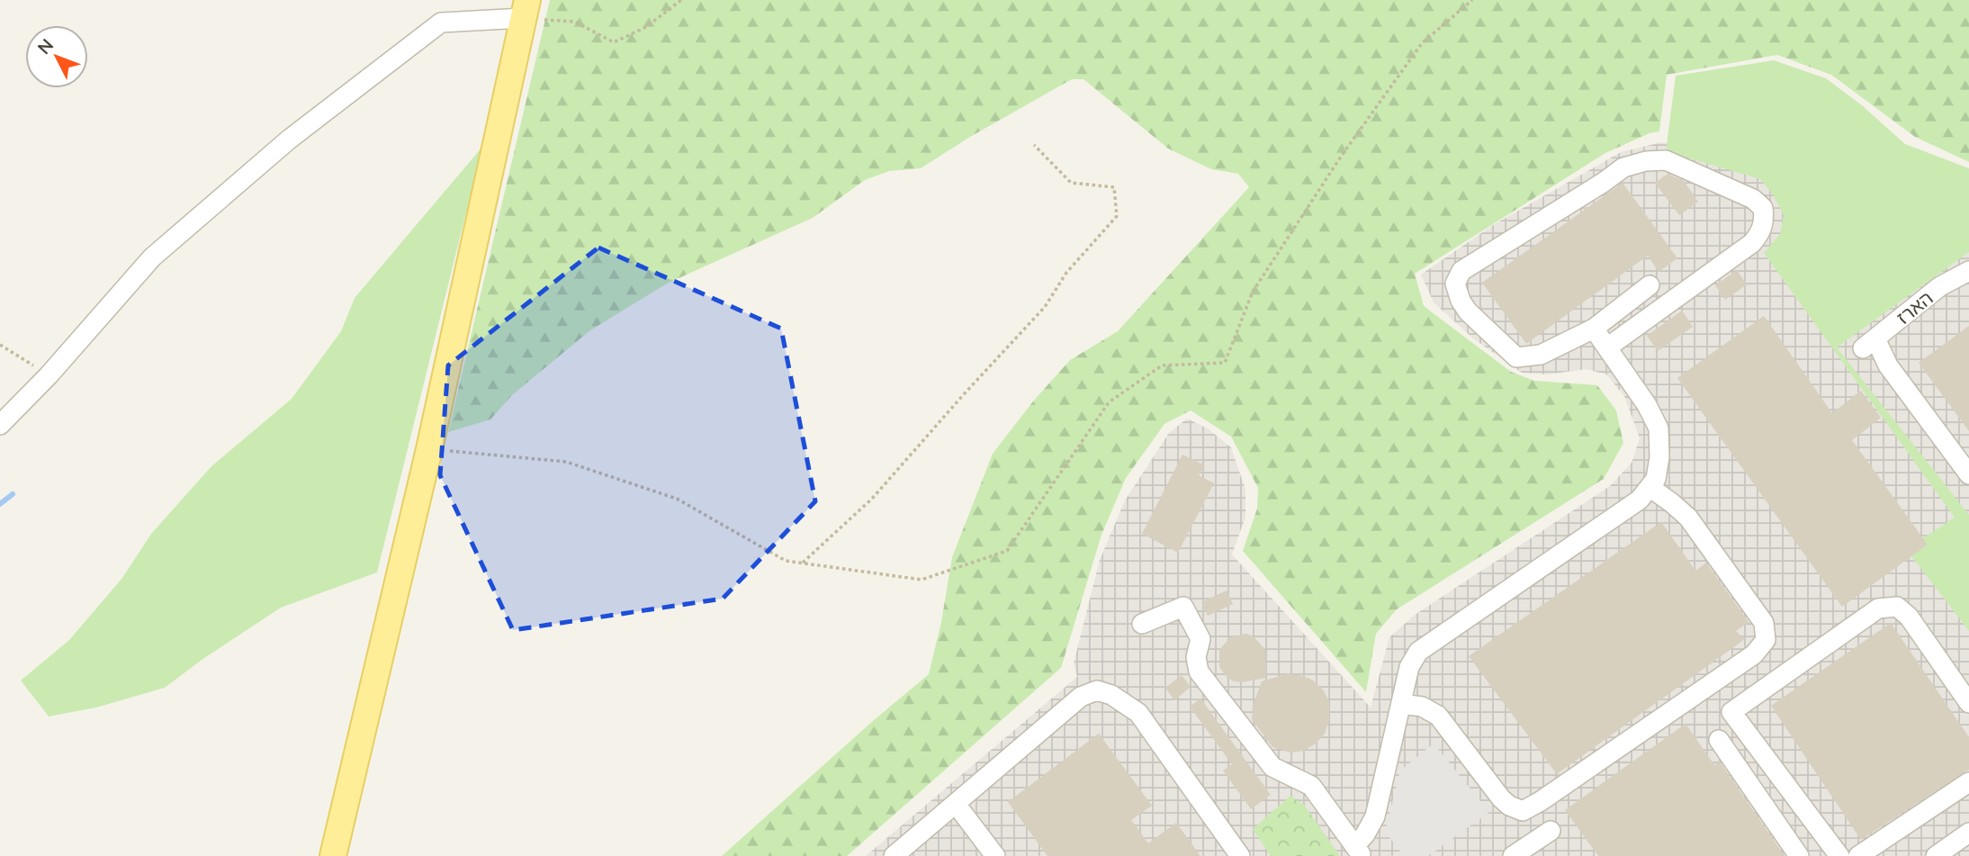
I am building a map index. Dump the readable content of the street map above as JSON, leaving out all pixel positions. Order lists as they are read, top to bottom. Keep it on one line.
{"streets":{"street":["הארז"]},"north":"top left"}
